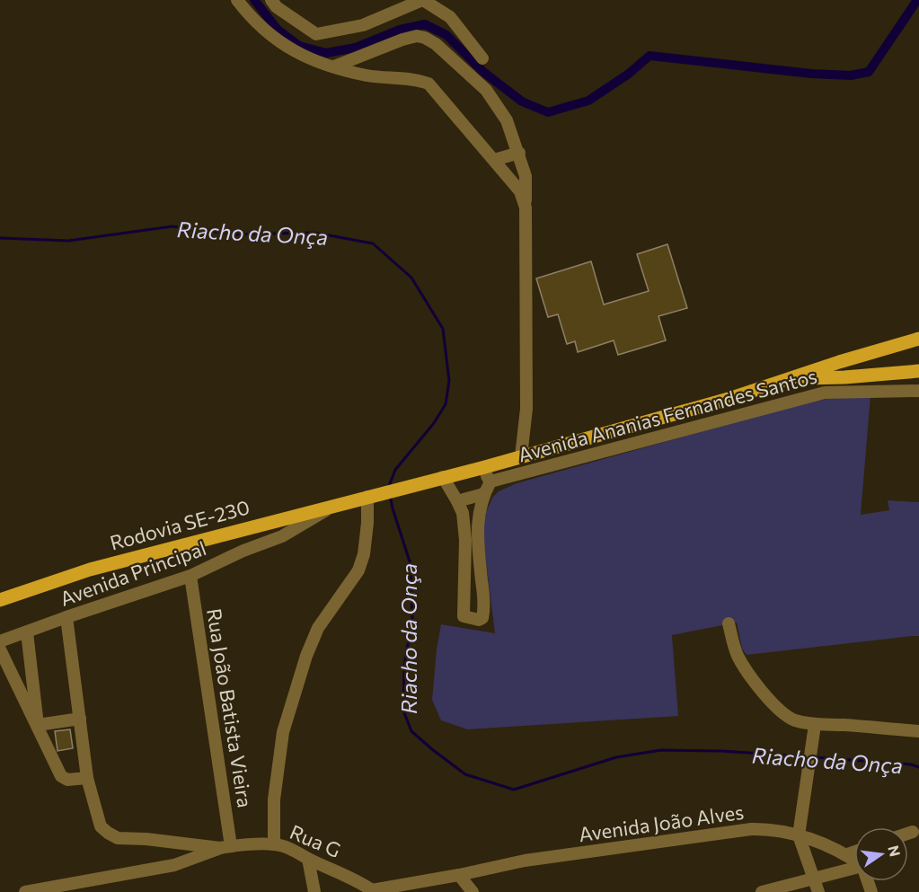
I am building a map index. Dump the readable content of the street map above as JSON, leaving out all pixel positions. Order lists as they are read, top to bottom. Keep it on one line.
{"streets":{"main road":["Rodovia SE-230"],"street":["Avenida Ananias Fernandes Santos","Avenida Principal","Rua João Batista Vieira","Avenida João Alves","Rua G"]},"crossings":[["Rodovia SE-230","Avenida Principal"],["Avenida Principal","Rua João Batista Vieira"],["Rua João Batista Vieira","Rua G"],["Avenida João Alves","Rua G"]],"water":["Riacho da Onça"],"north":"right"}
